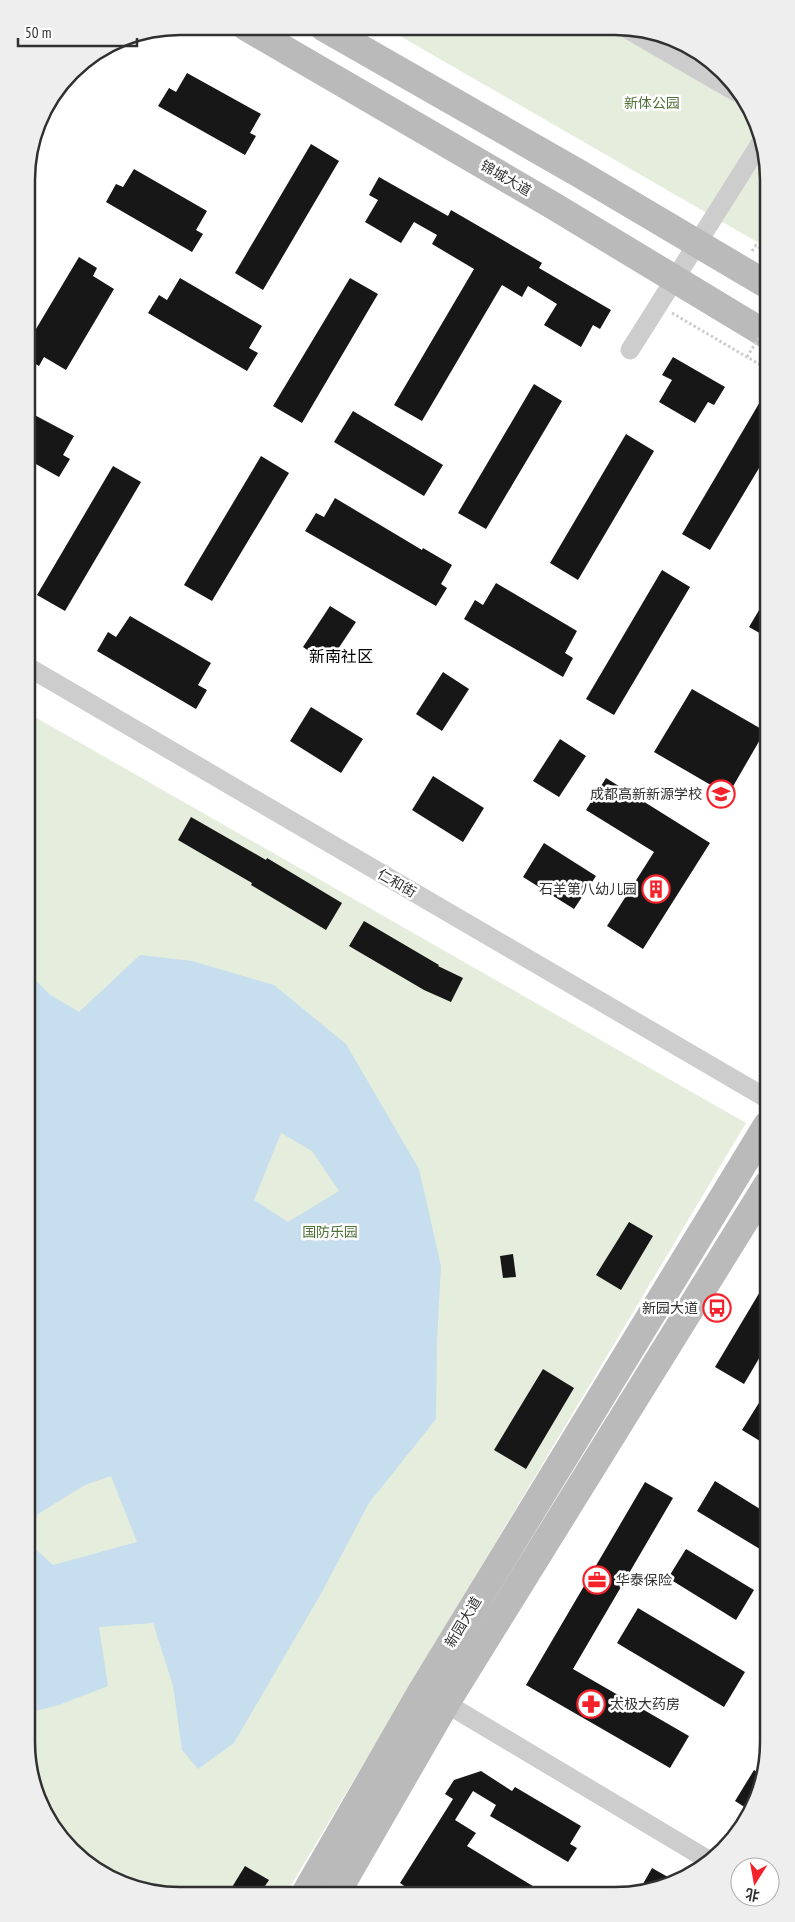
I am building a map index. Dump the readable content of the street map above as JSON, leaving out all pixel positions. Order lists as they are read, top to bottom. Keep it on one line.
{"streets":{"street":["锦城大道","仁和街","新园大道"]},"districts":["新南社区"],"parks":["新体公园","国防乐园"],"places":{"school or university":["成都高新新源学校"],"building":["石羊第八幼儿园"],"bus stop":["新园大道"],"office":["华泰保险"],"pharmacy":["太极大药房"]},"scale_bar":"50 m","north":"bottom"}
